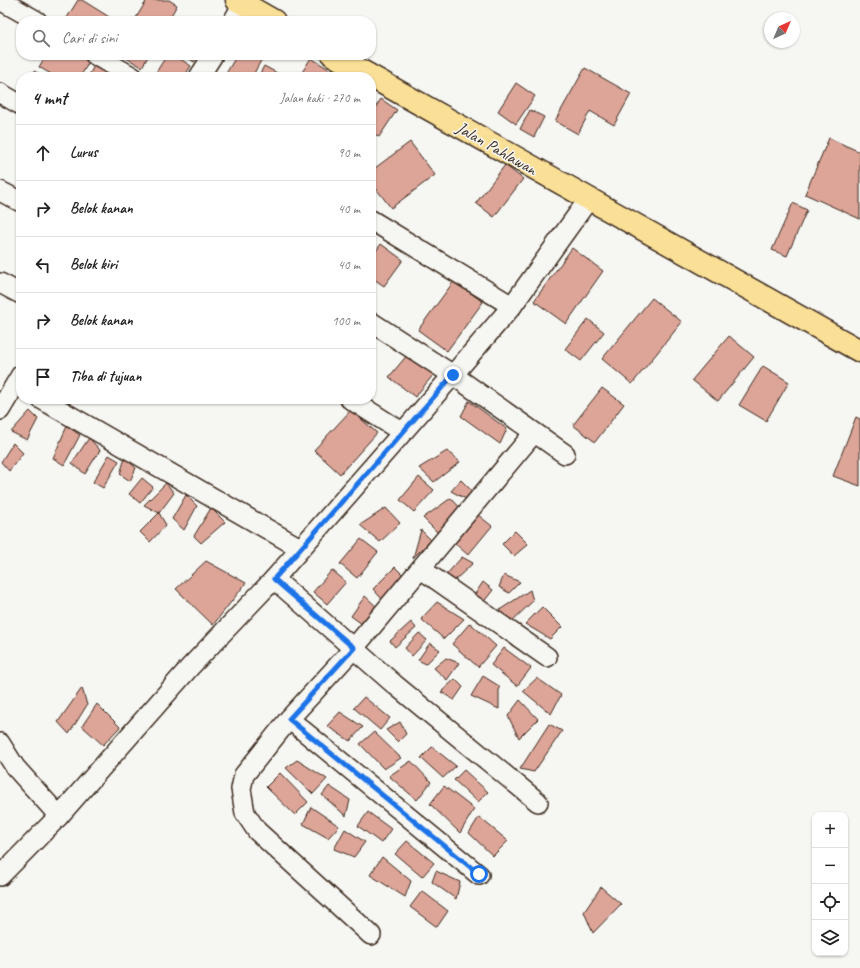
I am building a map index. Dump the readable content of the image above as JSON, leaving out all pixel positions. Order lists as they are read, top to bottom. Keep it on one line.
{"streets":{"highway":["Jalan Pahlawan"]},"north":"top right","page":{"search":"Cari di sini","heading":["4 mnt","Jalan kaki · 270 m"],"list":[["Lurus","90 m"],["Belok kanan","40 m"],["Belok kiri","40 m"],["Belok kanan","100 m"],"Tiba di tujuan"],"map_buttons":["+","−"]}}
